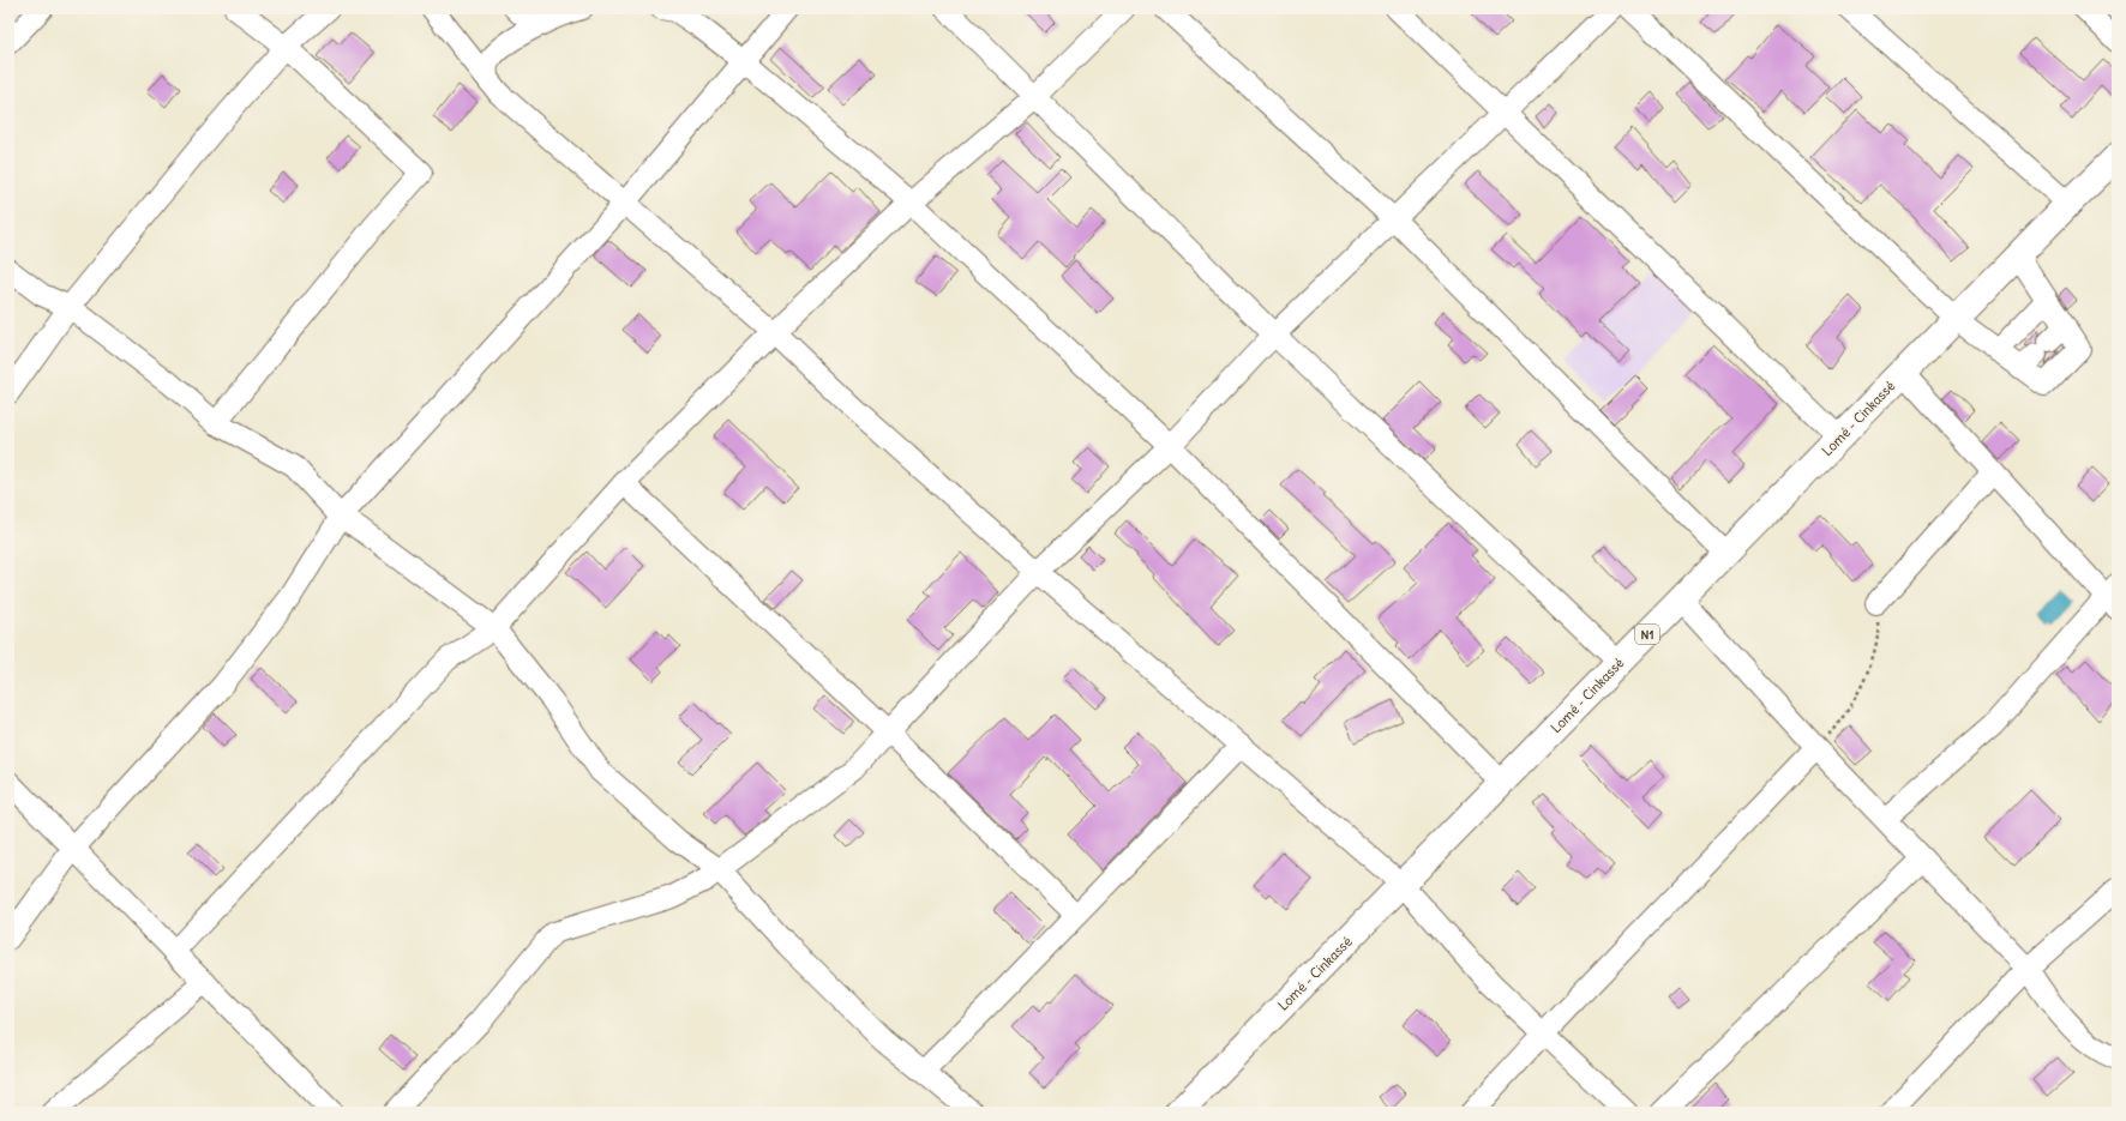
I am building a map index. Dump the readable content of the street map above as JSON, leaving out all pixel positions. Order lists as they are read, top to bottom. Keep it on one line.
{"streets":{"highway":["Lomé - Cinkassé","N1"]}}
